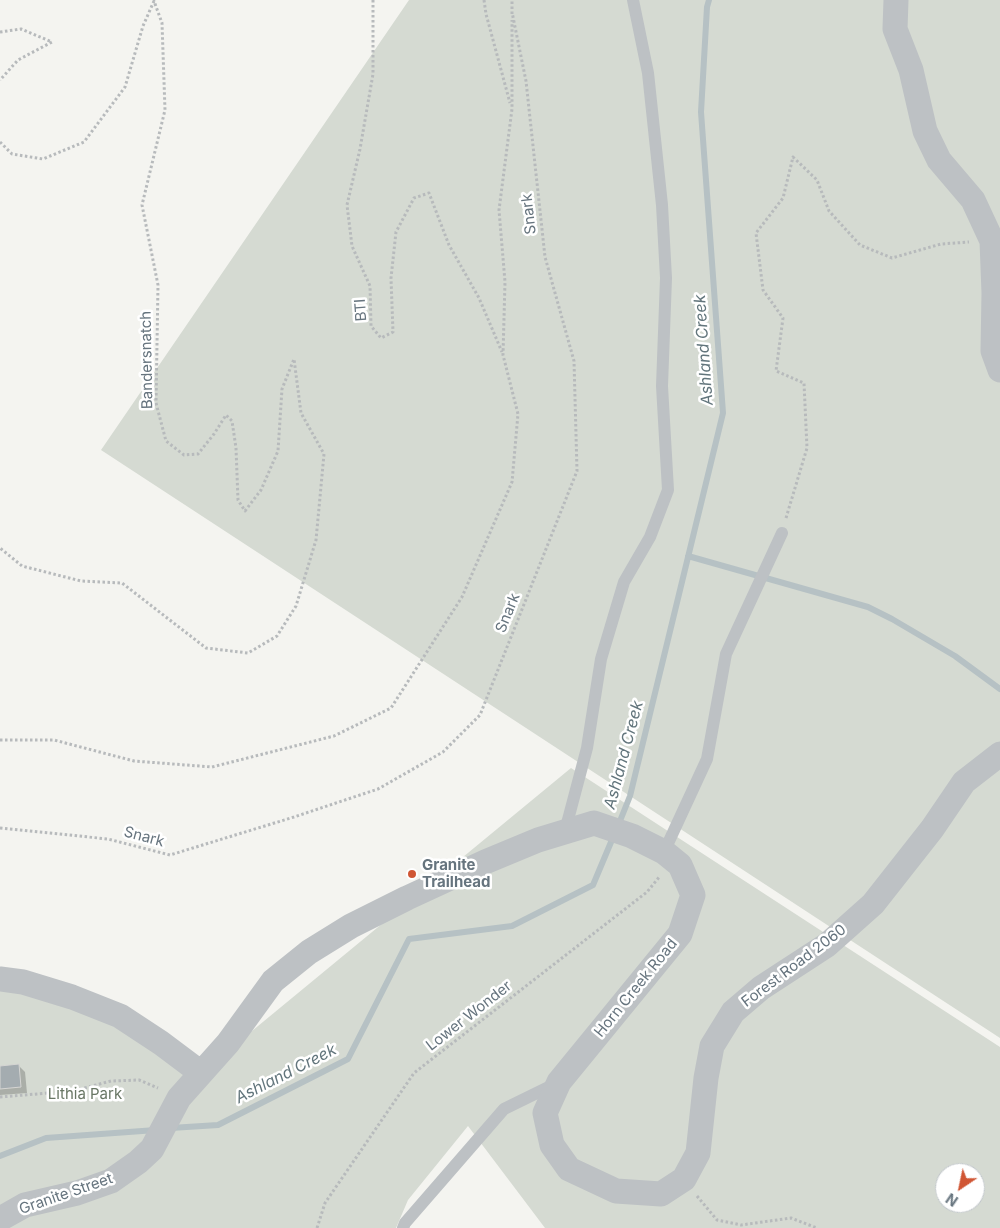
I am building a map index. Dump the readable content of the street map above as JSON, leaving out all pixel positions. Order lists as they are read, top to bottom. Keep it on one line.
{"streets":{"street":["Forest Road 2060","Horn Creek Road","Granite Street"],"path":["Snark","BTI","Bandersnatch","Lower Wonder"]},"crossings":[["Forest Road 2060","Horn Creek Road"],["Horn Creek Road","Lower Wonder"],["Horn Creek Road","Granite Street"]],"water":["Ashland Creek"],"parks":["Lithia Park"],"places":["Granite Trailhead"],"north":"bottom left"}
